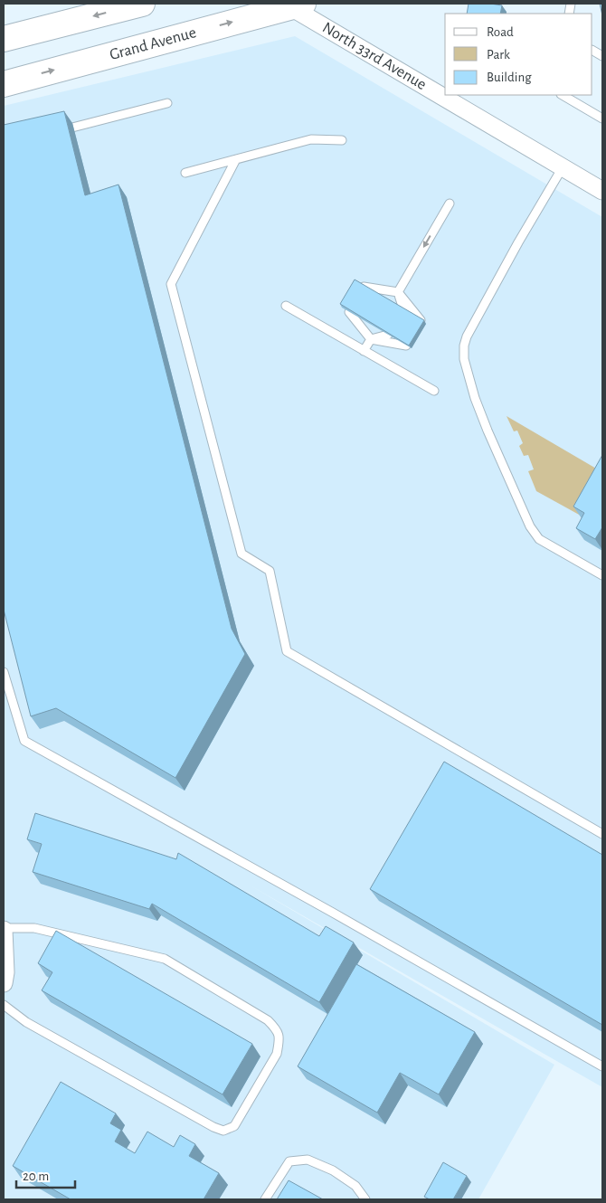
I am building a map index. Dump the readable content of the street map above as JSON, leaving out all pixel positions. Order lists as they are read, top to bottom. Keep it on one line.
{"streets":{"highway":["Grand Avenue"],"street":["North 33rd Avenue"]},"crossings":[["Grand Avenue","North 33rd Avenue"]],"legend":["Road","Park","Building"],"scale_bar":"20 m"}
